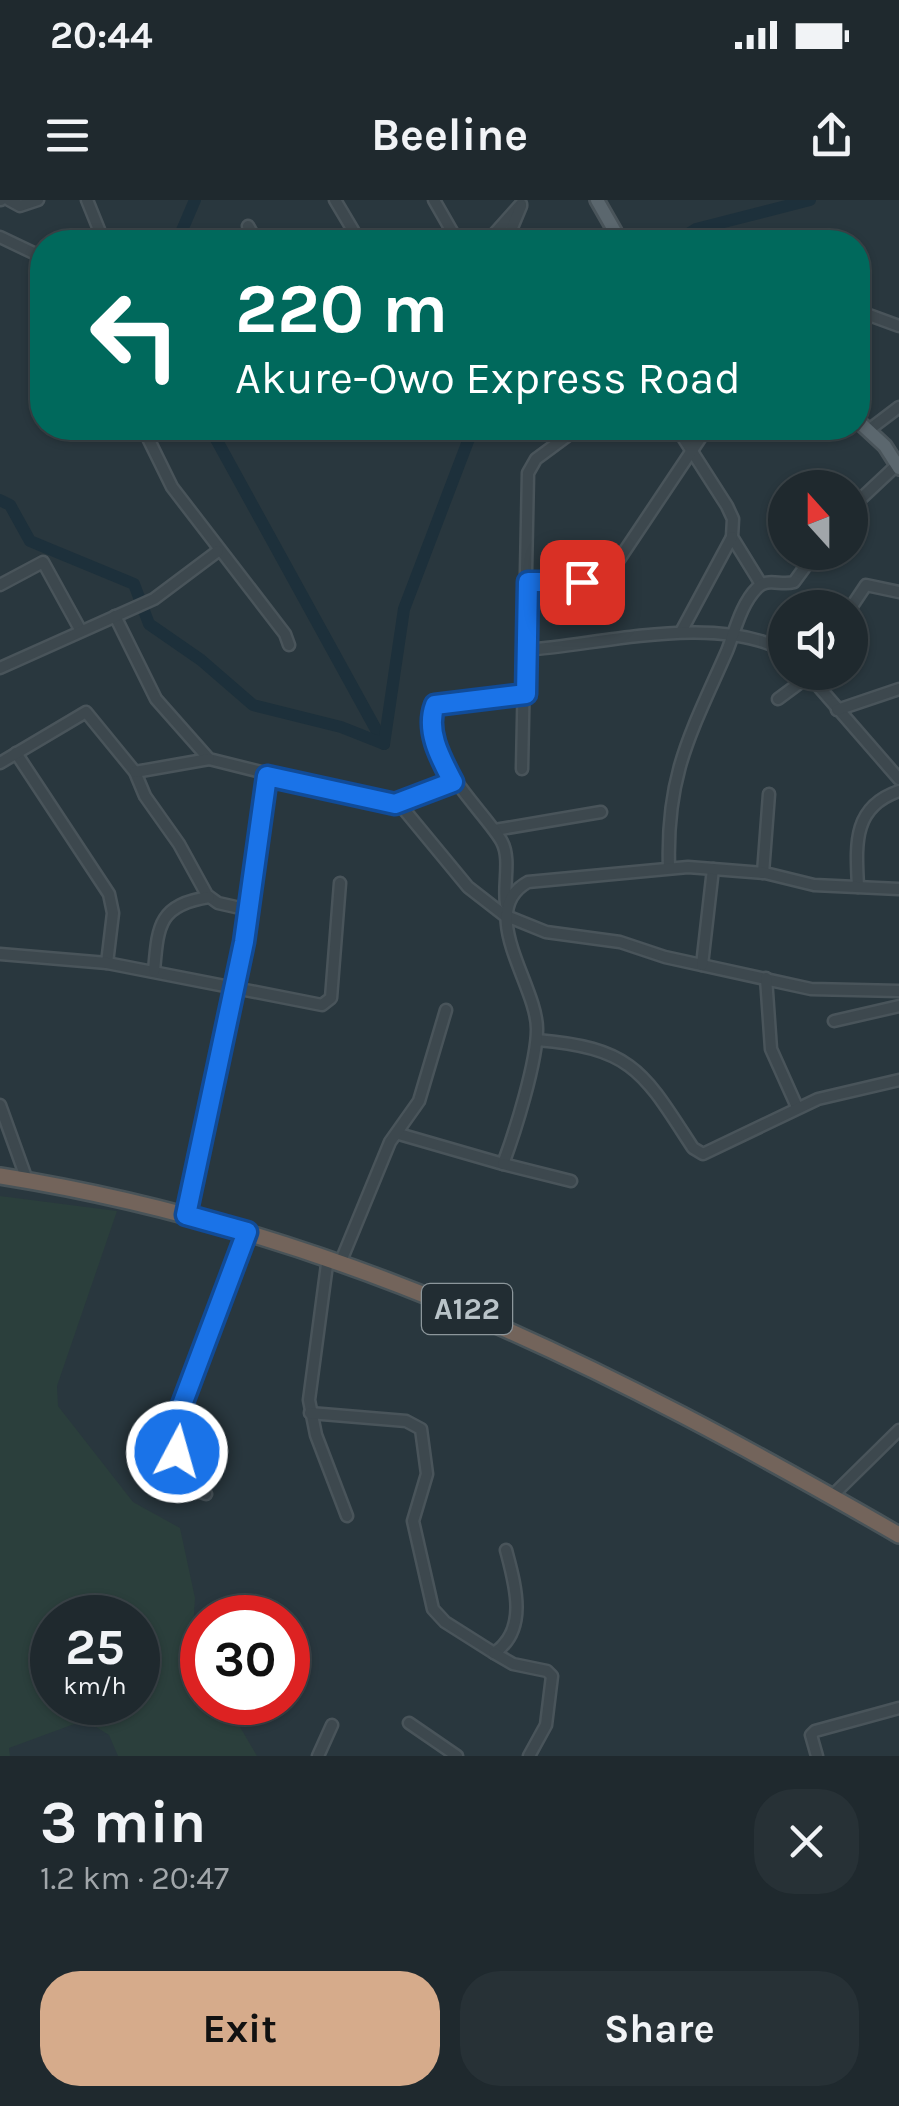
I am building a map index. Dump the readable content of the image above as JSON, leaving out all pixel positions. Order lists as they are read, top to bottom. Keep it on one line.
{"streets":{"highway":["A122"]},"north":"top","page":{"status":"20:44","header":"Beeline","turn":["220 m","Akure-Owo Express Road"],"speed":"25 km/h","limit":"30","heading":["3 min","1.2 km · 20:47"],"buttons":["Exit","Share"]}}
